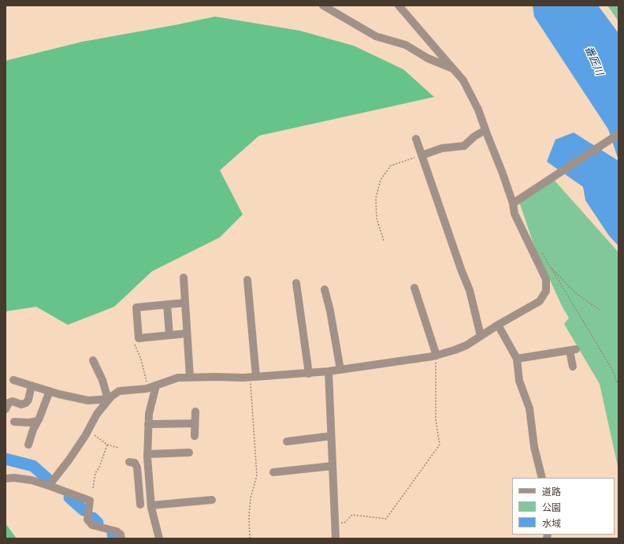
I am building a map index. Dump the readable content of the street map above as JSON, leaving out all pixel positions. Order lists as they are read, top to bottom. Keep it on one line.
{"water":["番匠川"],"legend":["道路","公園","水域"]}
